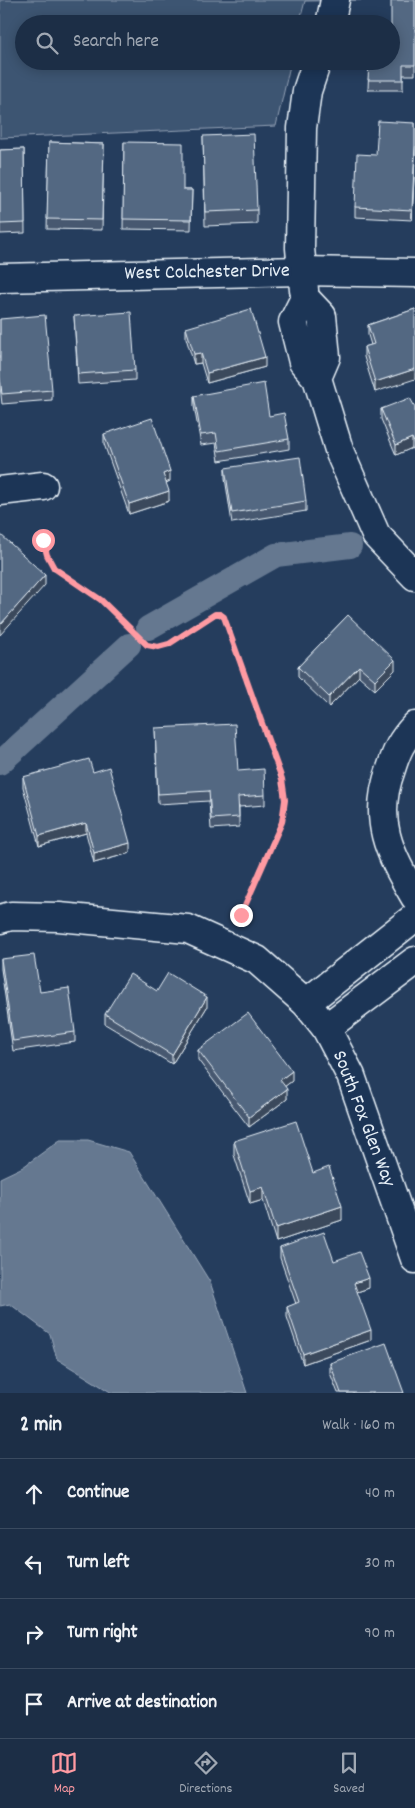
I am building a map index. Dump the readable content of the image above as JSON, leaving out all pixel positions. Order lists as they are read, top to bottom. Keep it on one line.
{"streets":{"street":["West Colchester Drive","South Fox Glen Way"]},"page":{"search":"Search here","heading":["2 min","Walk · 160 m"],"list":[["Continue","40 m"],["Turn left","30 m"],["Turn right","90 m"],"Arrive at destination"],"nav":["Map","Directions","Saved"]}}
